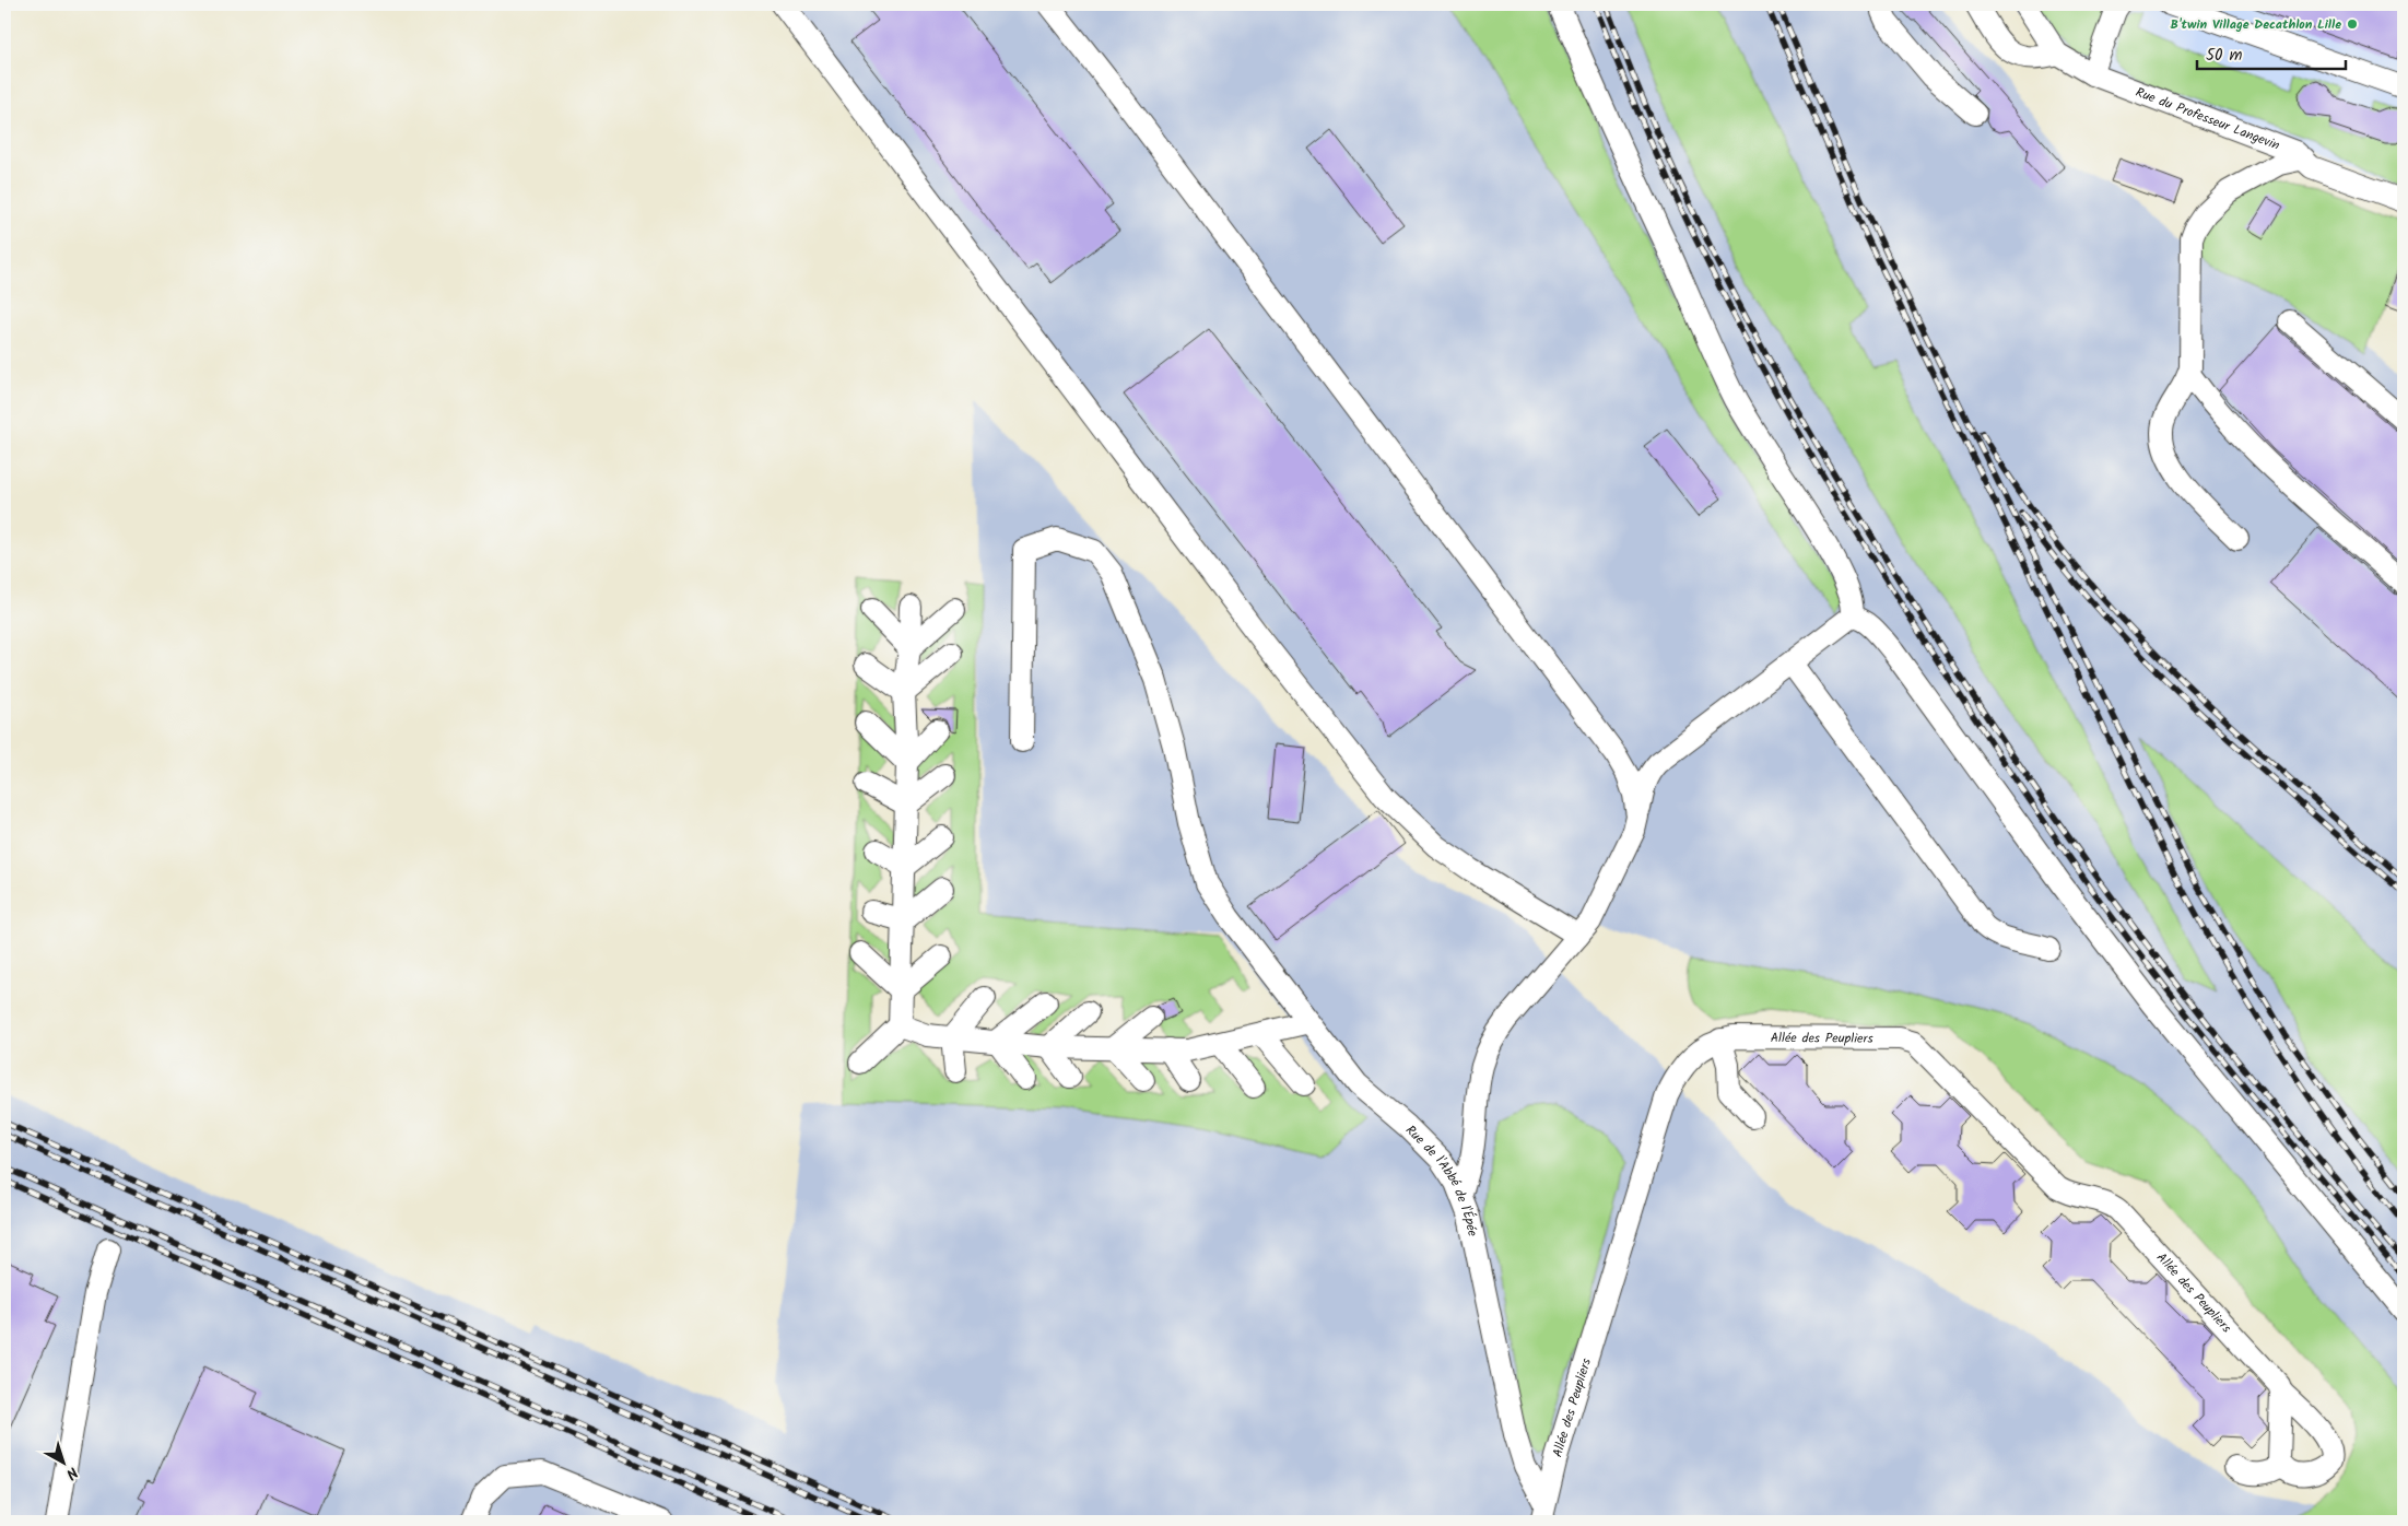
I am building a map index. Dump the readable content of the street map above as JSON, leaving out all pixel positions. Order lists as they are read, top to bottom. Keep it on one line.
{"streets":{"street":["Rue du Professeur Langevin","Allée des Peupliers","Rue de l'Abbé de l'Épée"]},"crossings":[["Allée des Peupliers","Rue de l'Abbé de l'Épée"]],"places":["B'twin Village Decathlon Lille"],"scale_bar":"50 m","north":"bottom right"}
